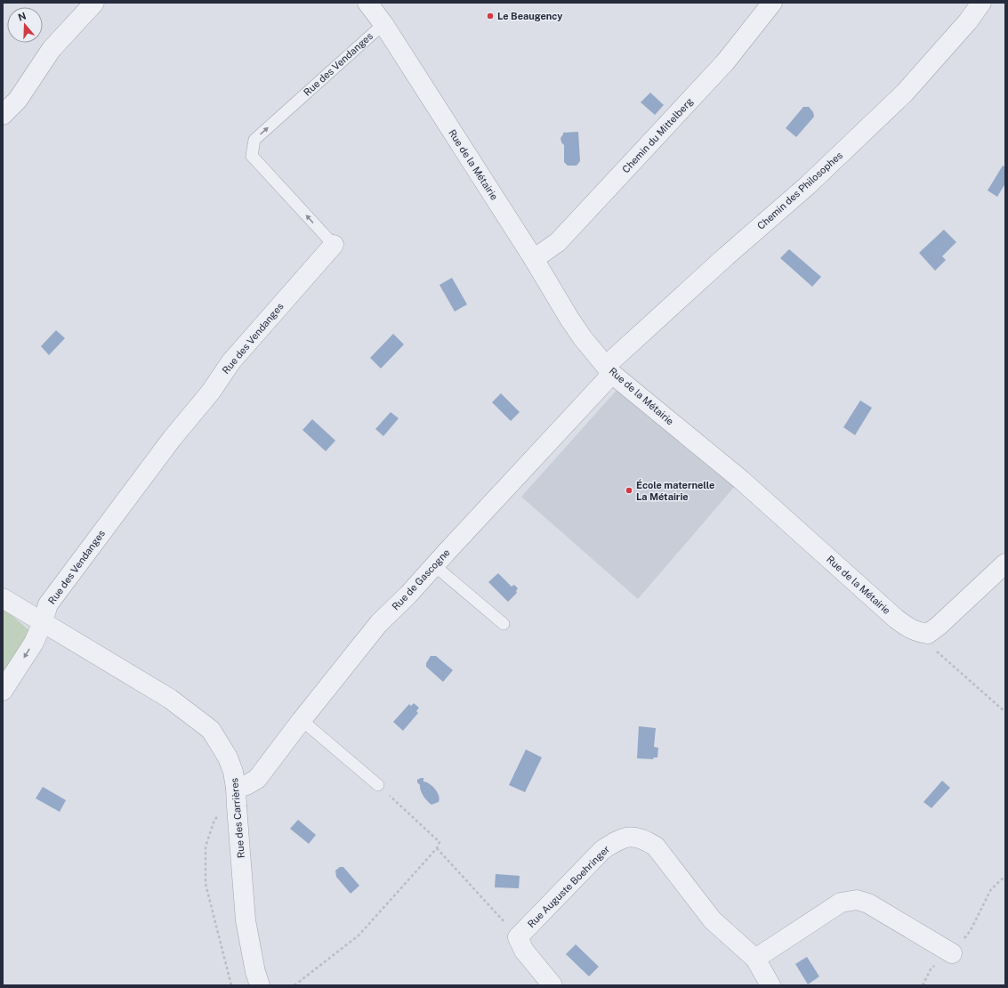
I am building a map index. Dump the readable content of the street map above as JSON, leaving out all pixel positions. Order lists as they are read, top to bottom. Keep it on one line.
{"streets":{"street":["Rue des Vendanges","Chemin du Mittelberg","Rue de la Métairie","Chemin des Philosophes","Rue de Gascogne","Rue des Carrières","Rue Auguste Boehringer"]},"crossings":[["Rue des Vendanges","Rue de la Métairie"],["Rue des Vendanges","Rue des Carrières"],["Chemin du Mittelberg","Rue de la Métairie"],["Rue de la Métairie","Chemin des Philosophes"],["Rue de la Métairie","Rue de Gascogne"],["Chemin des Philosophes","Rue de Gascogne"],["Rue de Gascogne","Rue des Carrières"]],"places":["Le Beaugency","École maternelle La Métairie"],"north":"top"}
